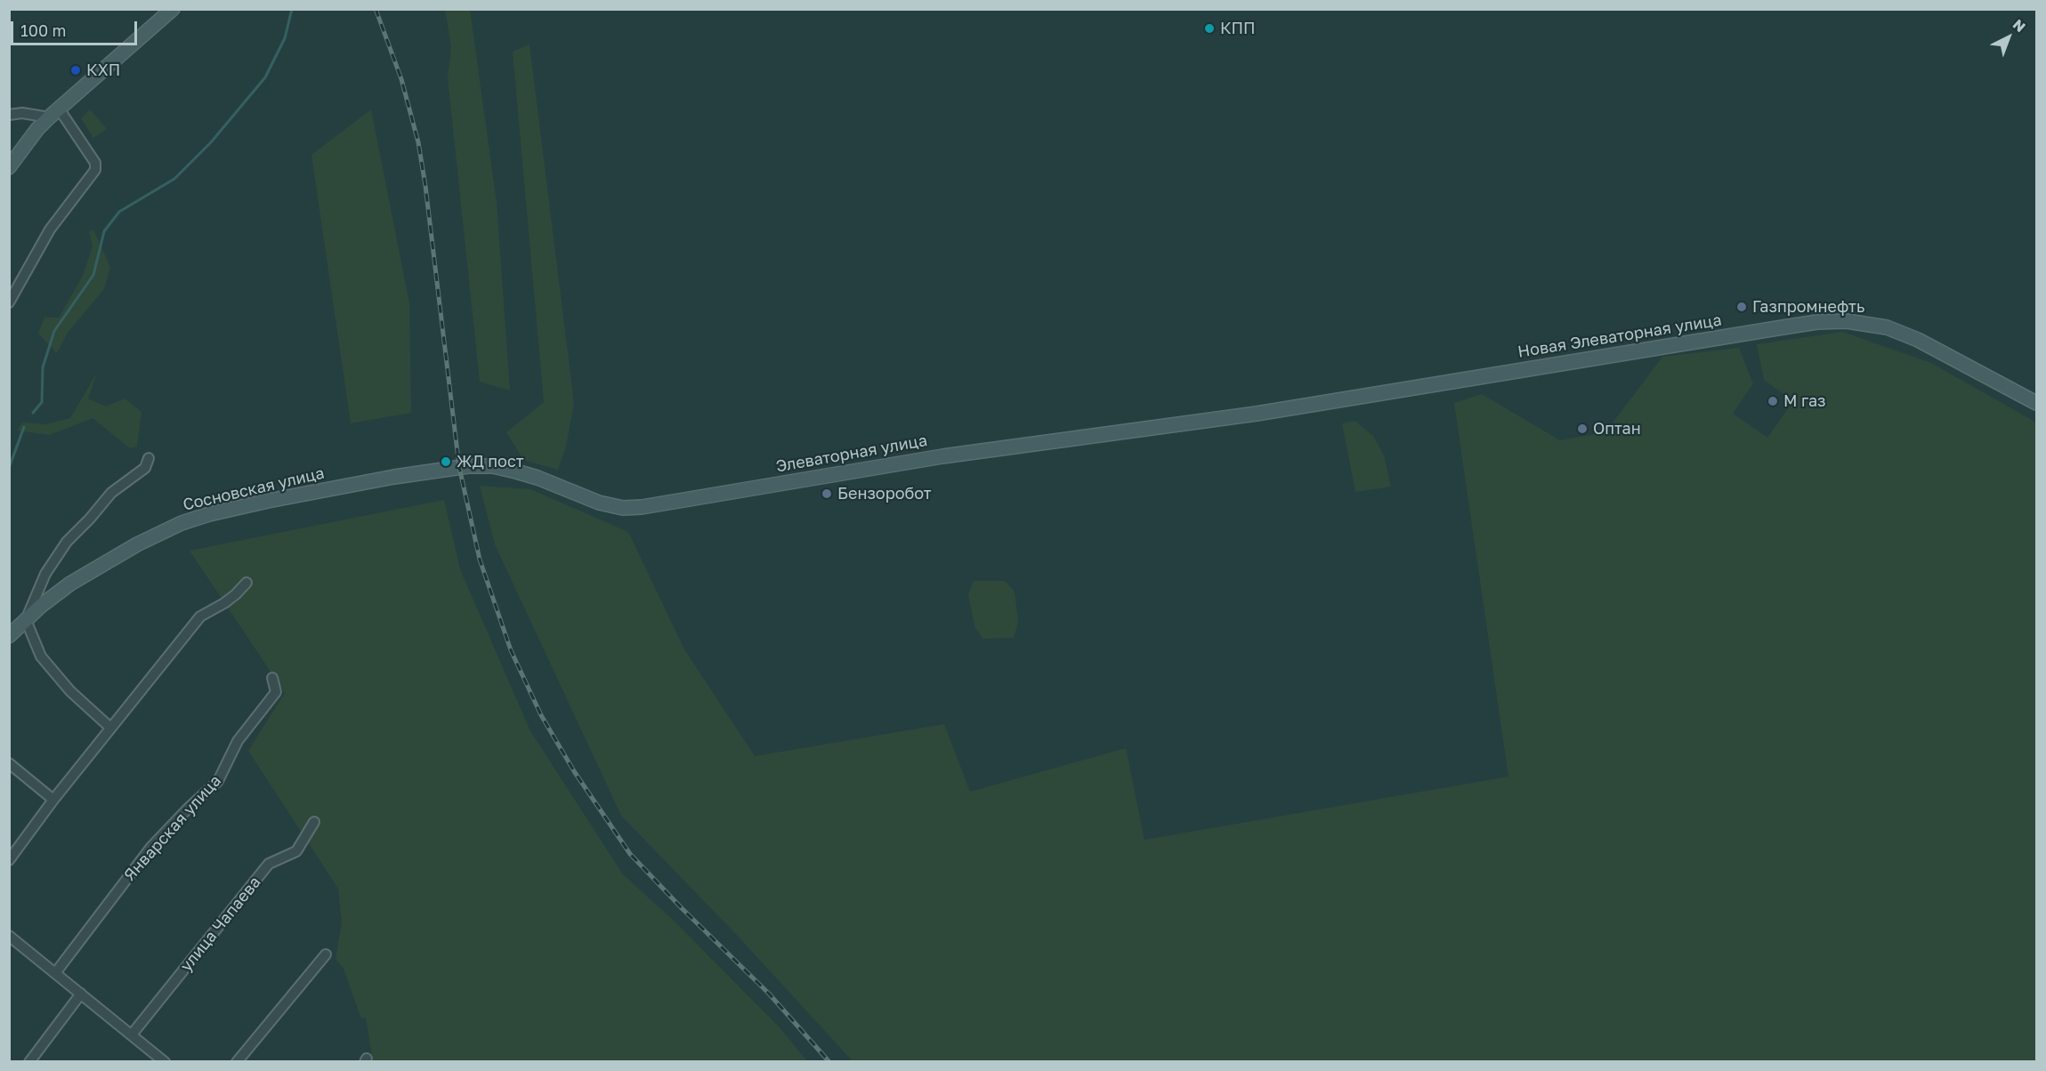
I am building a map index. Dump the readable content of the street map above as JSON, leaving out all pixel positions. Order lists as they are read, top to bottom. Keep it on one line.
{"streets":{"main road":["Новая Элеваторная улица","Элеваторная улица","Сосновская улица"],"street":["Январская улица","улица Чапаева"]},"crossings":[["Новая Элеваторная улица","Элеваторная улица"],["Элеваторная улица","Сосновская улица"]],"places":["КПП","КХП","Газпромнефть","М газ","Оптан","ЖД пост","Бензоробот"],"scale_bar":"100 m","north":"top right"}
